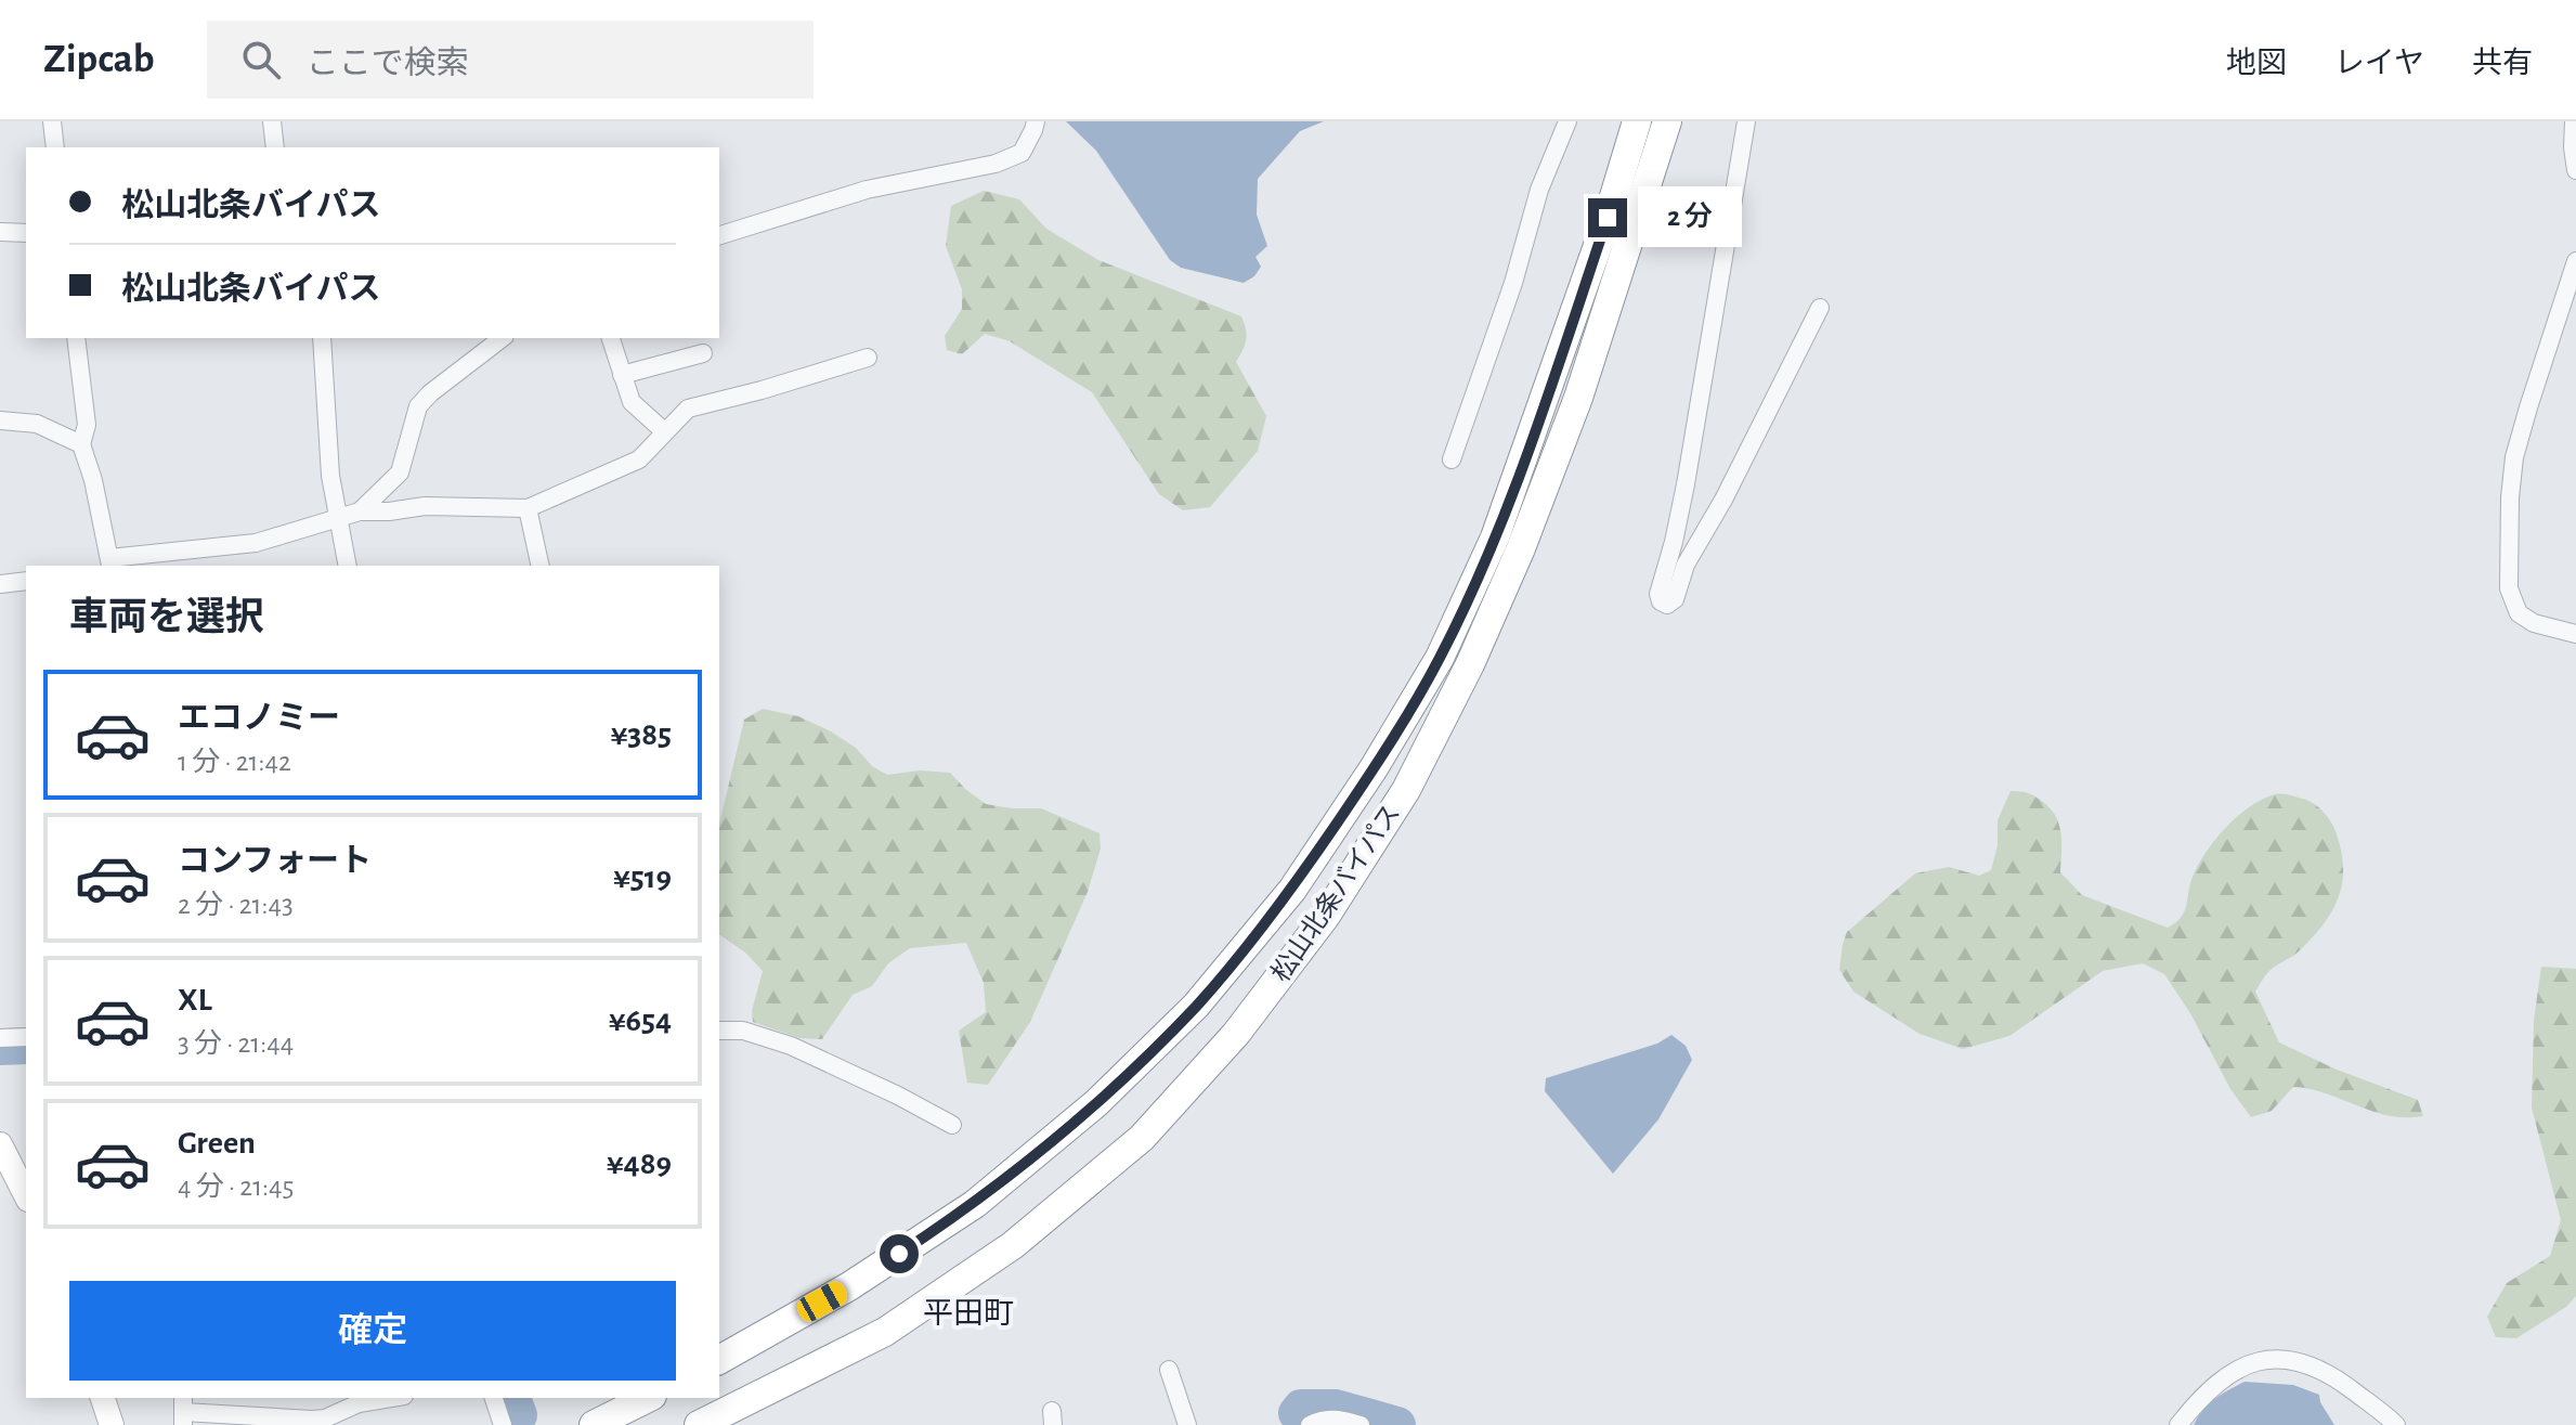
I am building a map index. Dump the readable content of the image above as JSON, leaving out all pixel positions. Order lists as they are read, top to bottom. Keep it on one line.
{"streets":{"highway":["松山北条バイパス"]},"districts":["平田町"],"page":{"header":"Zipcab","search":"ここで検索","nav":["地図","レイヤ","共有"],"banner":["松山北条バイパス","松山北条バイパス"],"bubble":"2 分","heading":"車両を選択","list":[{"name":"エコノミー","note":"1 分 · 21:42","value":"¥385"},{"name":"コンフォート","note":"2 分 · 21:43","value":"¥519"},{"name":"XL","note":"3 分 · 21:44","value":"¥654"},{"name":"Green","note":"4 分 · 21:45","value":"¥489"}],"buttons":"確定"}}
